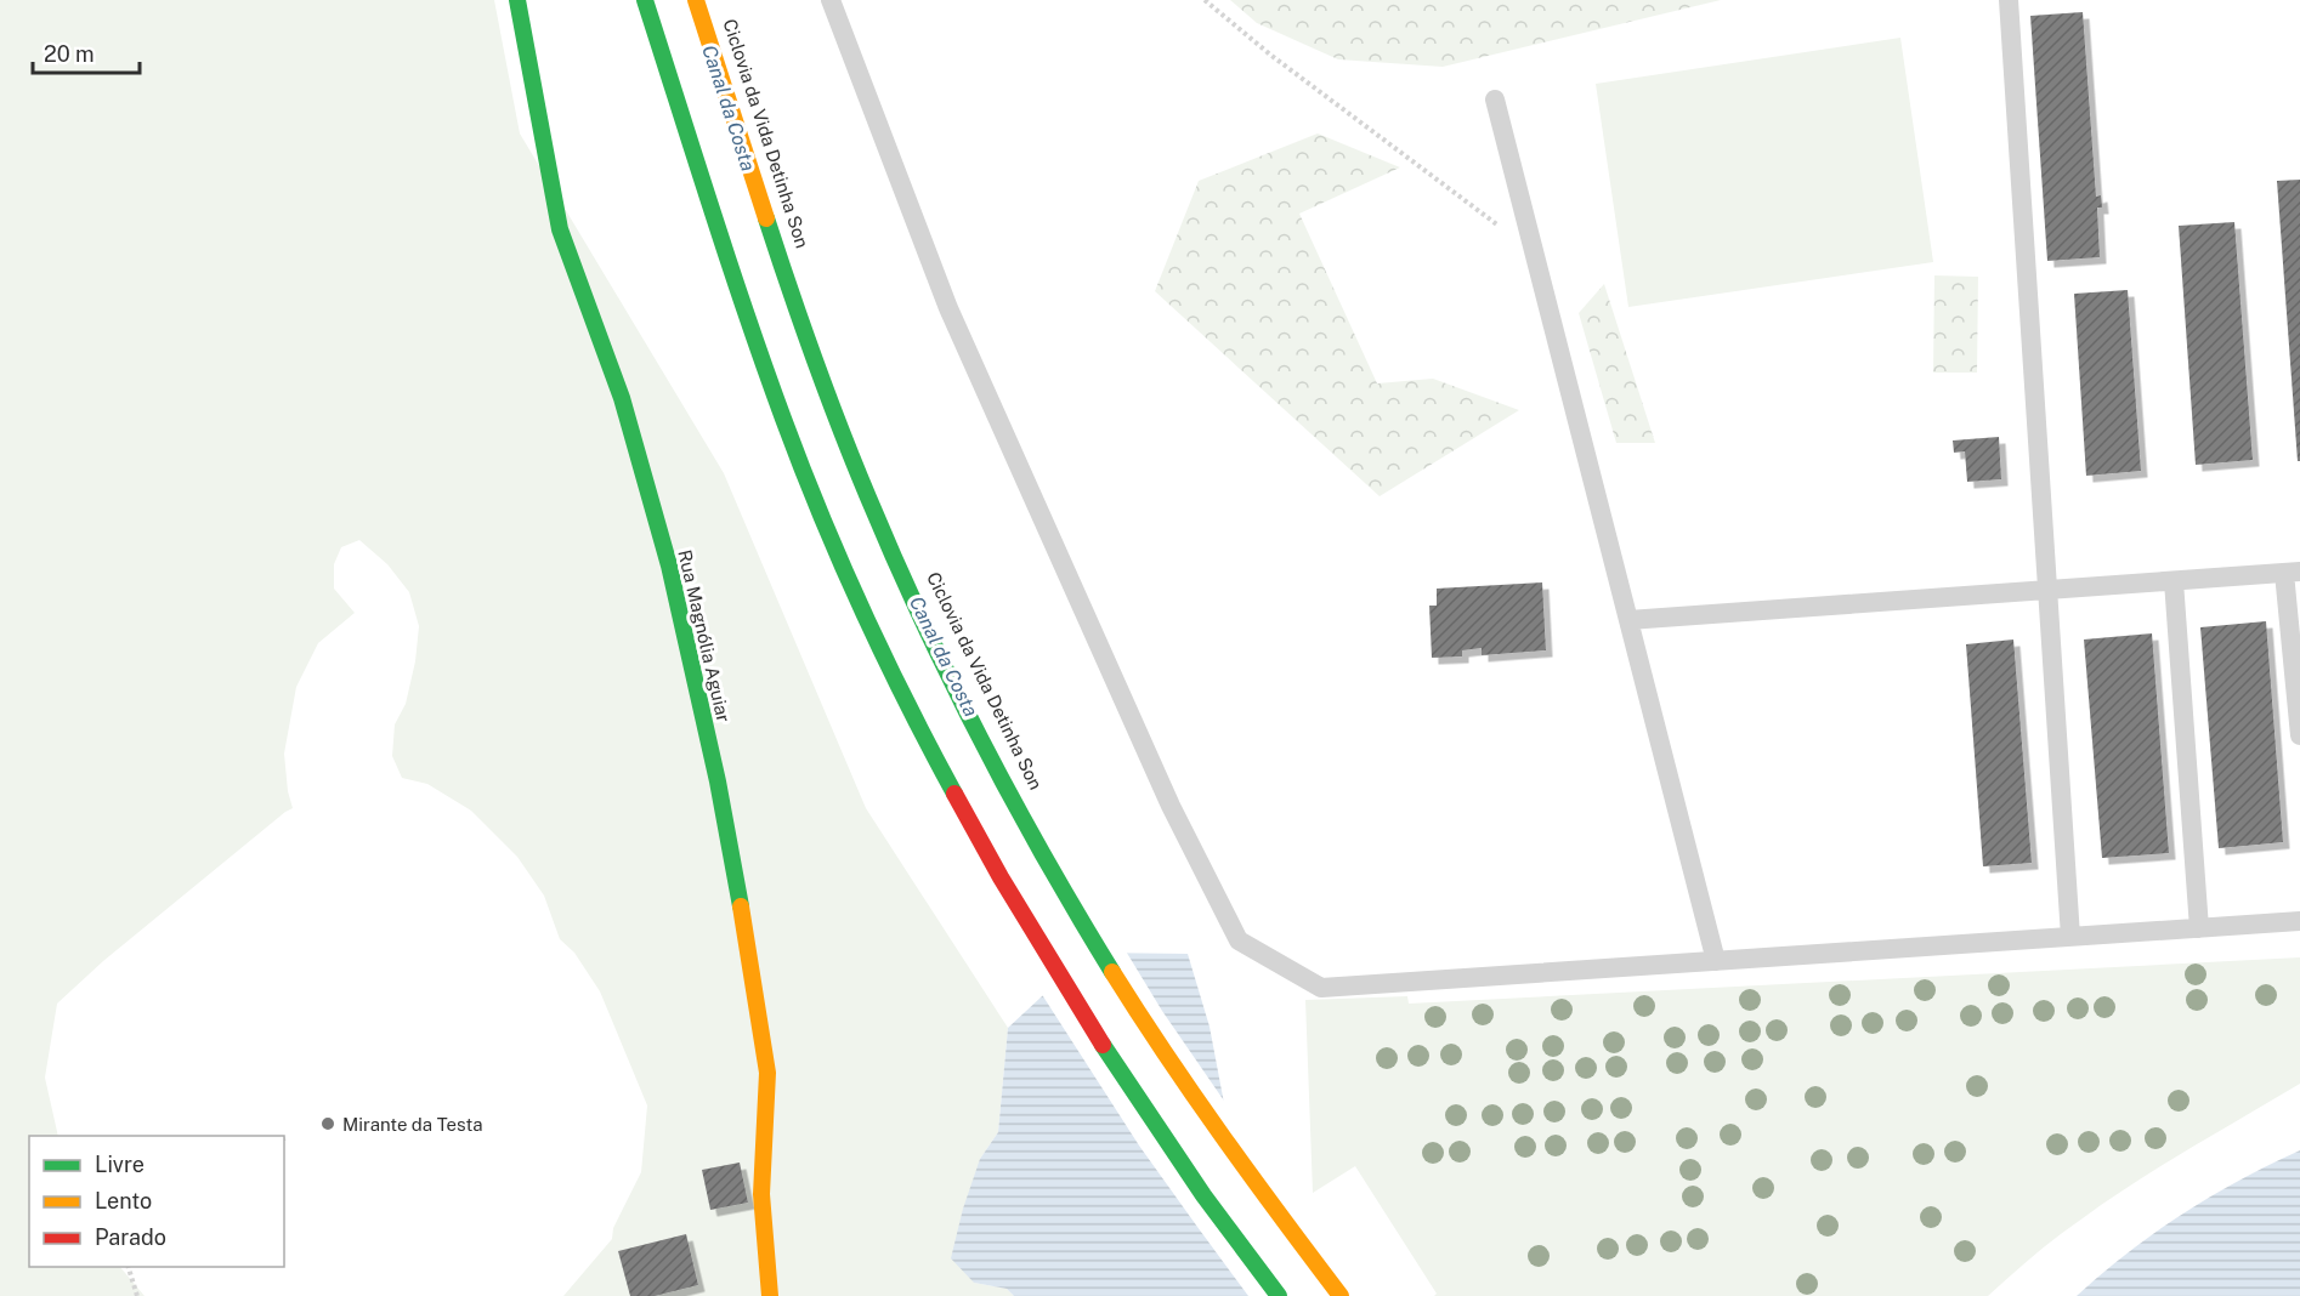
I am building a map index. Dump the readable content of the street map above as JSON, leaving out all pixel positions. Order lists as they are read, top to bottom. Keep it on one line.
{"streets":{"main road":["Rua Magnólia Aguiar"]},"water":["Canal da Costa"],"places":["Mirante da Testa"],"legend":["Livre","Lento","Parado"],"scale_bar":"20 m"}
